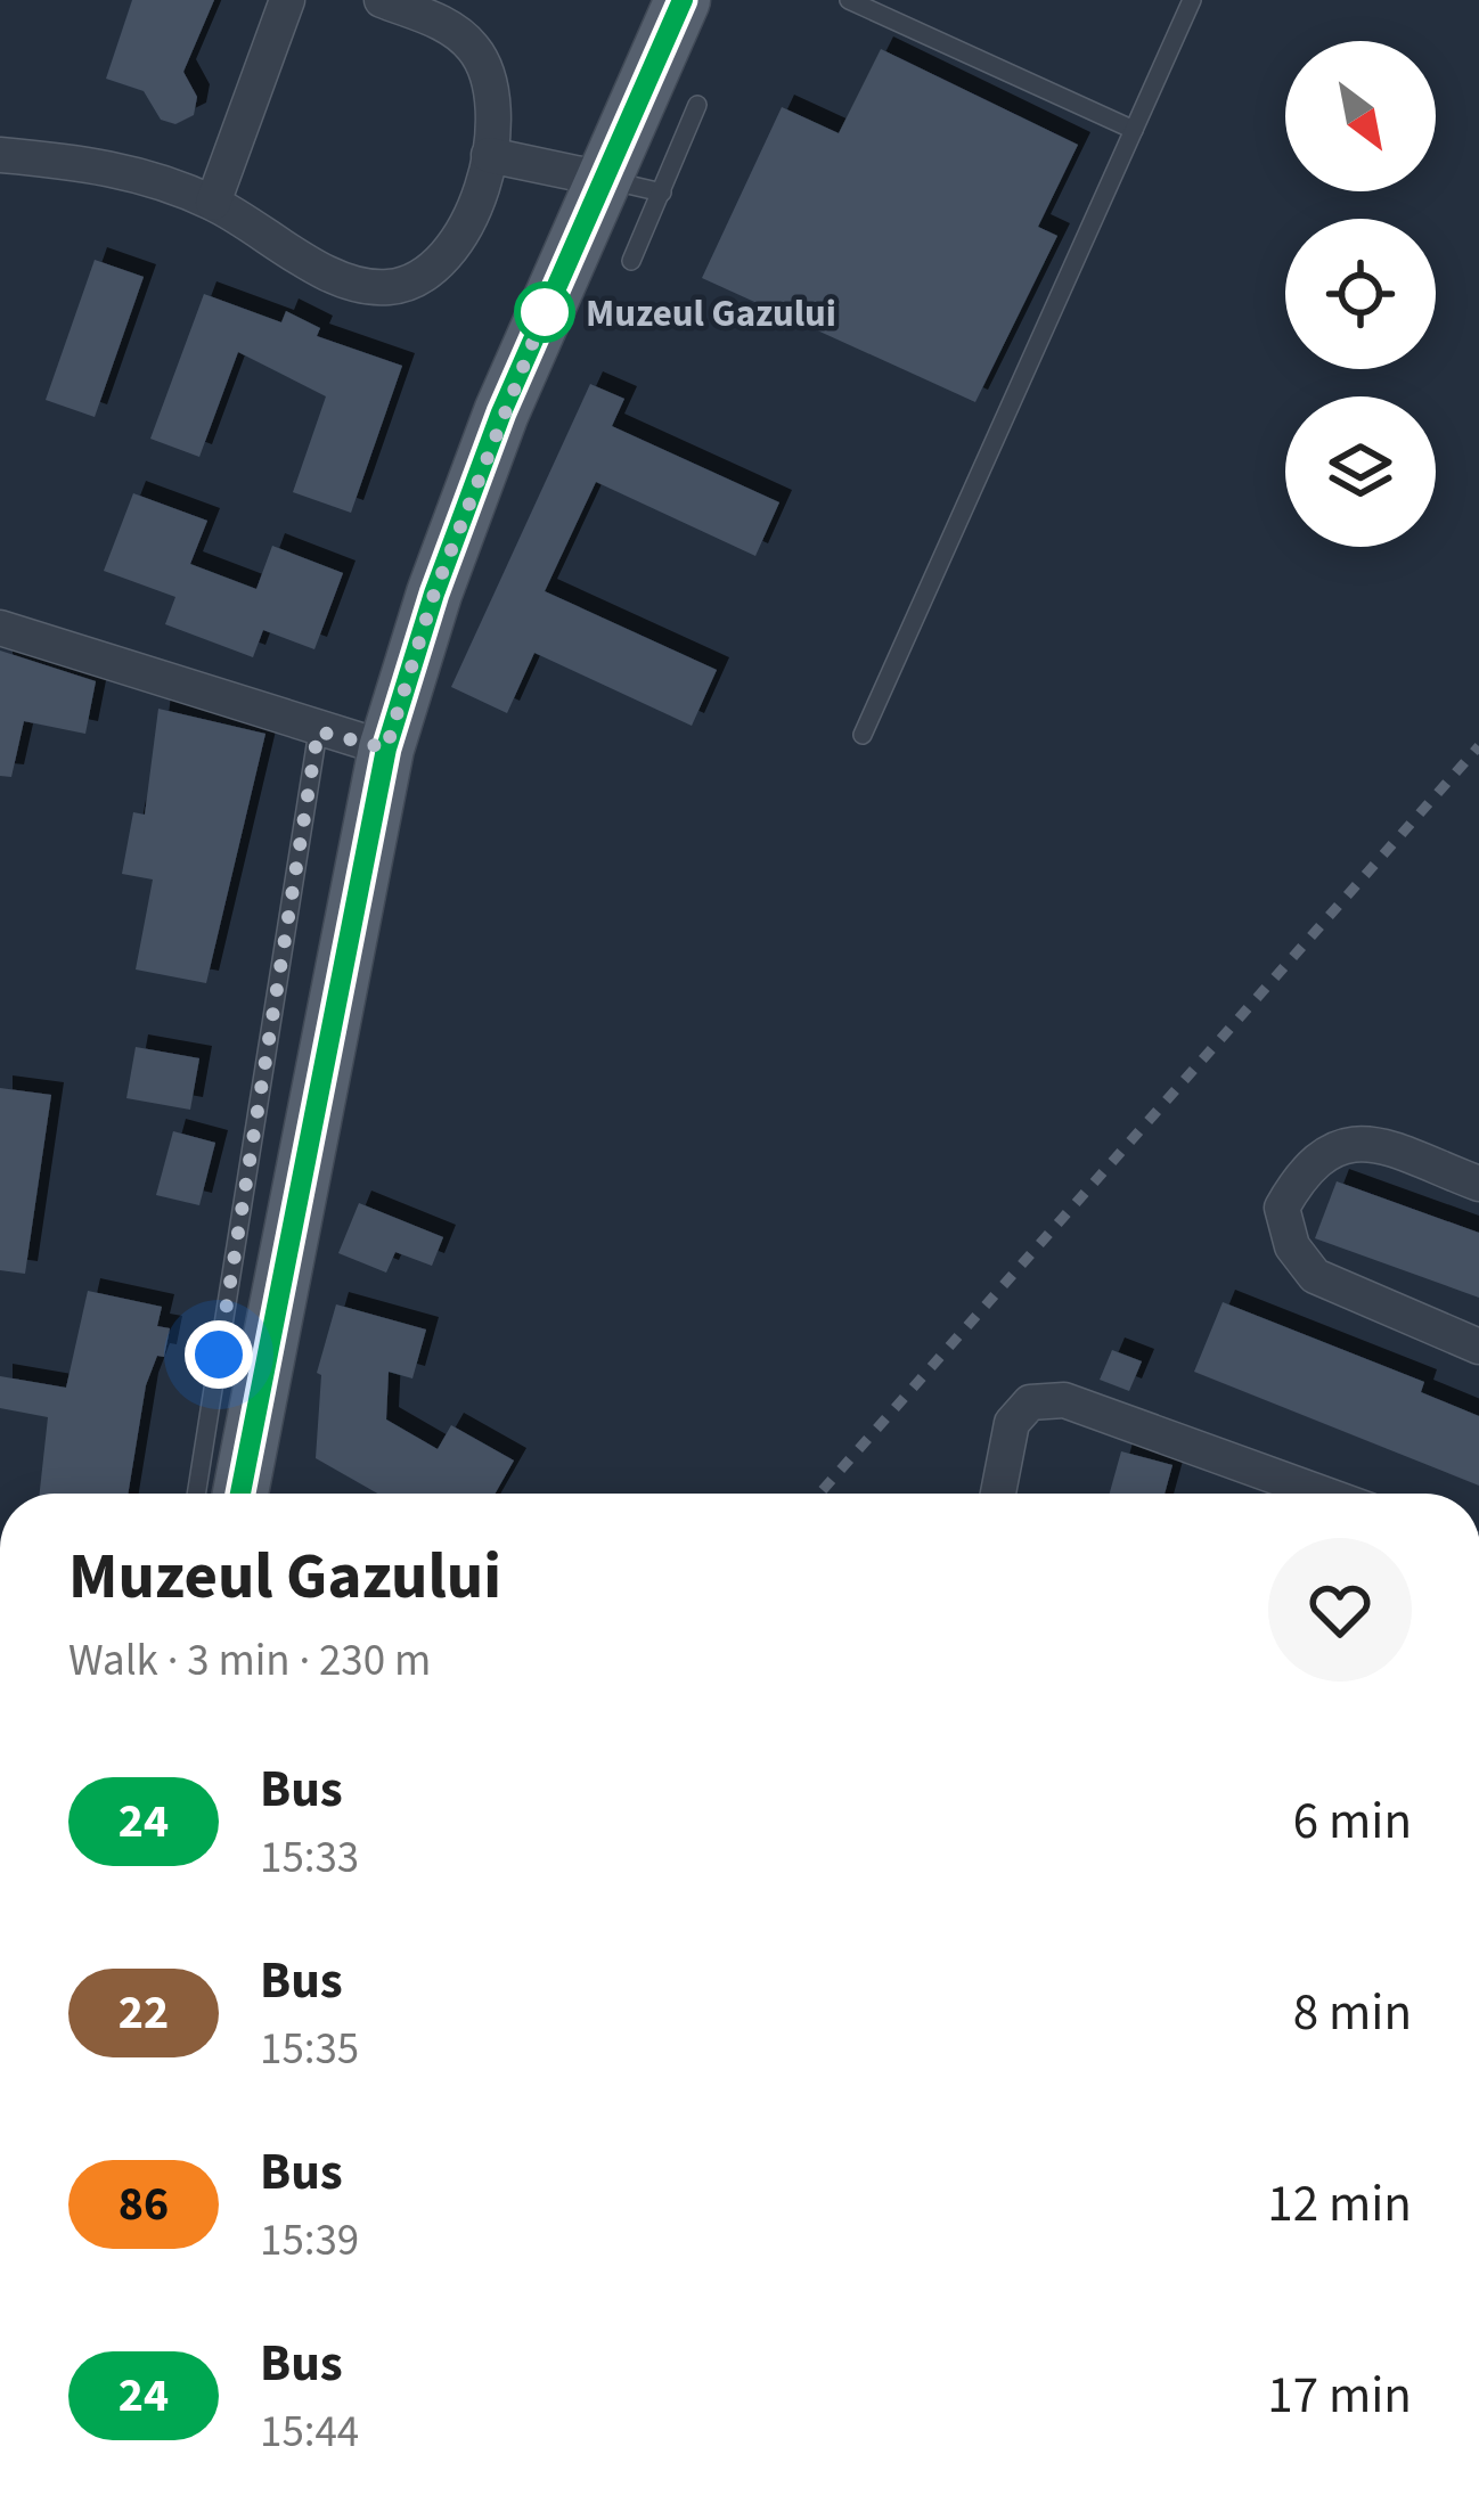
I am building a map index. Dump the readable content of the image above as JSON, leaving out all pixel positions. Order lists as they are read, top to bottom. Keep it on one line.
{"places":["Muzeul Gazului"],"lines":["bus line 24"],"north":"bottom right","page":{"heading":["Muzeul Gazului","Walk · 3 min · 230 m"],"list":[{"mark":"24","name":"Bus","note":"15:33","value":"6 min"},{"mark":"22","name":"Bus","note":"15:35","value":"8 min"},{"mark":"86","name":"Bus","note":"15:39","value":"12 min"},{"mark":"24","name":"Bus","note":"15:44","value":"17 min"}]}}
